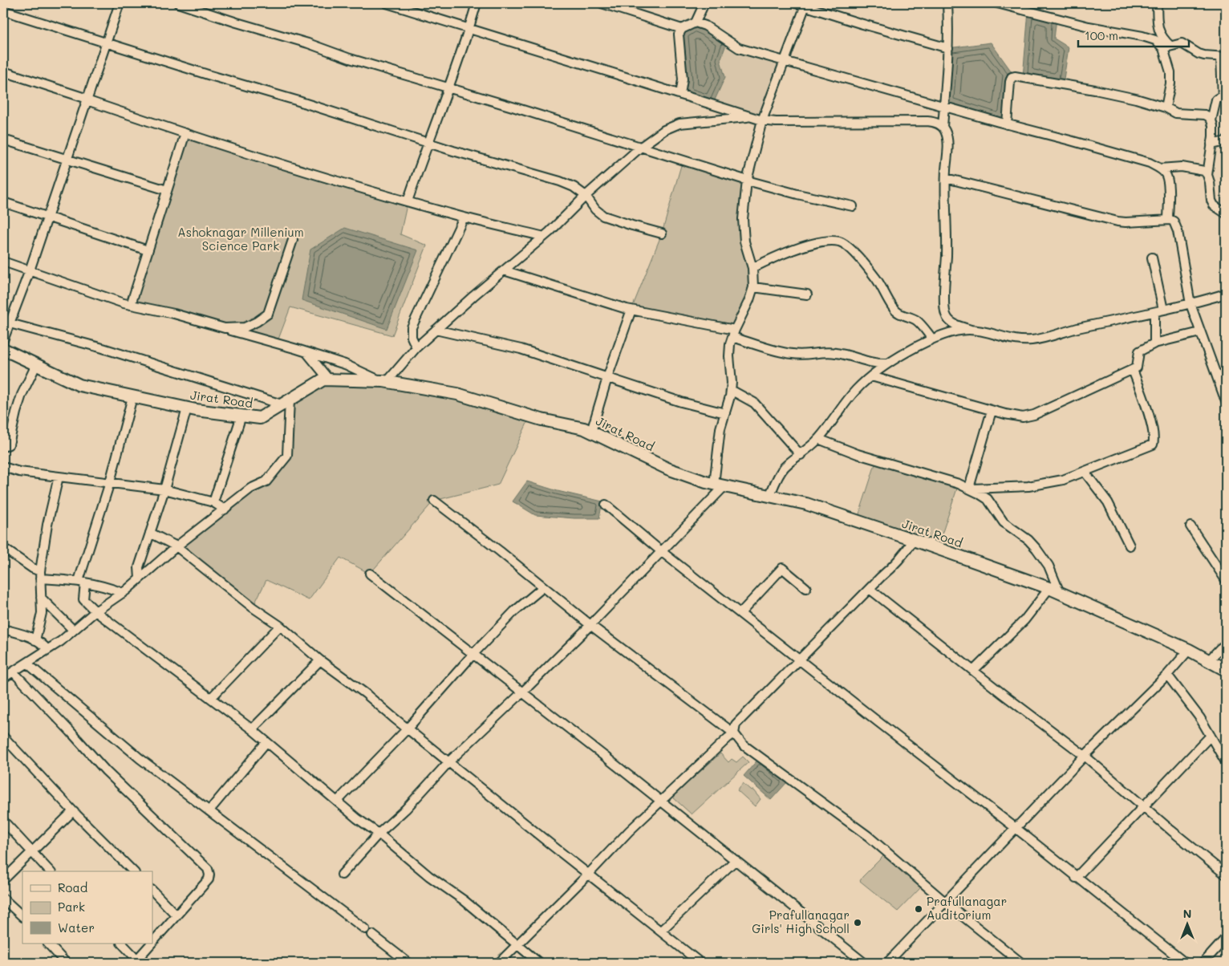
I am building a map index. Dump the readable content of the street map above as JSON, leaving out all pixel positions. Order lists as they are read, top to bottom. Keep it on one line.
{"streets":{"main road":["Jirat Road"]},"parks":["Ashoknagar Millenium Science Park"],"places":["Prafullanagar Auditorium","Prafullanagar Girls' High Scholl"],"legend":["Road","Park","Water"],"scale_bar":"100 m","north":"top"}
